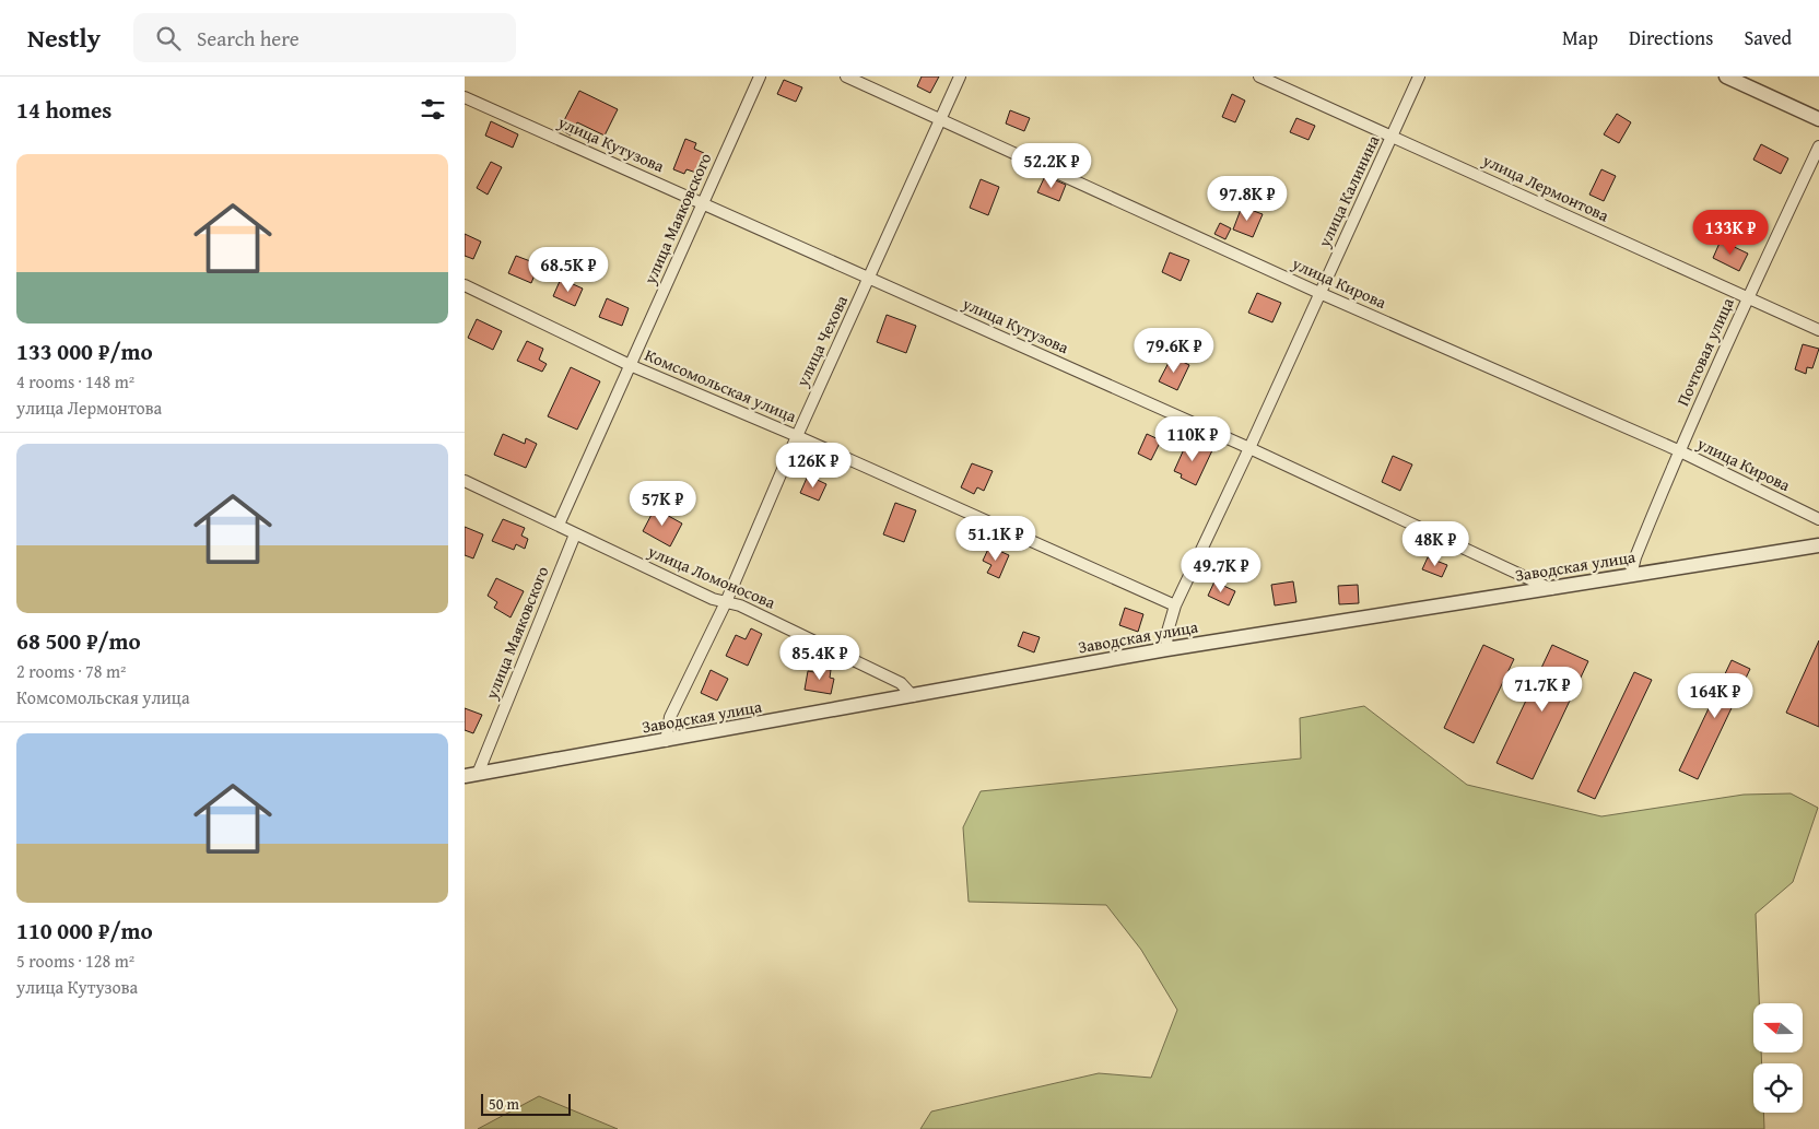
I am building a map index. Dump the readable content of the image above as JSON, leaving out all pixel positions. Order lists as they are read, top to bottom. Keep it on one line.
{"streets":{"street":["улица Кутузова","улица Лермонтова","улица Калинина","улица Маяковского","улица Кирова","улица Чехова","Почтовая улица","Комсомольская улица","Заводская улица","улица Ломоносова"]},"crossings":[["улица Кутузова","улица Калинина"],["улица Кутузова","улица Маяковского"],["улица Кутузова","улица Чехова"],["улица Кутузова","Заводская улица"],["улица Лермонтова","улица Калинина"],["улица Лермонтова","Почтовая улица"],["улица Калинина","улица Кирова"],["улица Калинина","Комсомольская улица"],["улица Калинина","Заводская улица"],["улица Маяковского","Комсомольская улица"],["улица Маяковского","Заводская улица"],["улица Маяковского","улица Ломоносова"],["улица Кирова","улица Чехова"],["улица Кирова","Почтовая улица"],["улица Чехова","Комсомольская улица"],["улица Чехова","Заводская улица"],["улица Чехова","улица Ломоносова"],["Почтовая улица","Заводская улица"],["Заводская улица","улица Ломоносова"]],"scale_bar":"50 m","north":"left","page":{"header":"Nestly","search":"Search here","nav":["Map","Directions","Saved"],"heading":"14 homes","list":[{"name":"133 000 ₽/mo","note":"4 rooms · 148 m² · улица Лермонтова"},{"name":"68 500 ₽/mo","note":"2 rooms · 78 m² · Комсомольская улица"},{"name":"110 000 ₽/mo","note":"5 rooms · 128 m² · улица Кутузова"}],"price":["52.2K ₽","97.8K ₽","133K ₽","68.5K ₽","79.6K ₽","110K ₽","126K ₽","57K ₽","51.1K ₽","48K ₽","49.7K ₽","85.4K ₽","71.7K ₽","164K ₽"],"scale":"50 m"}}
